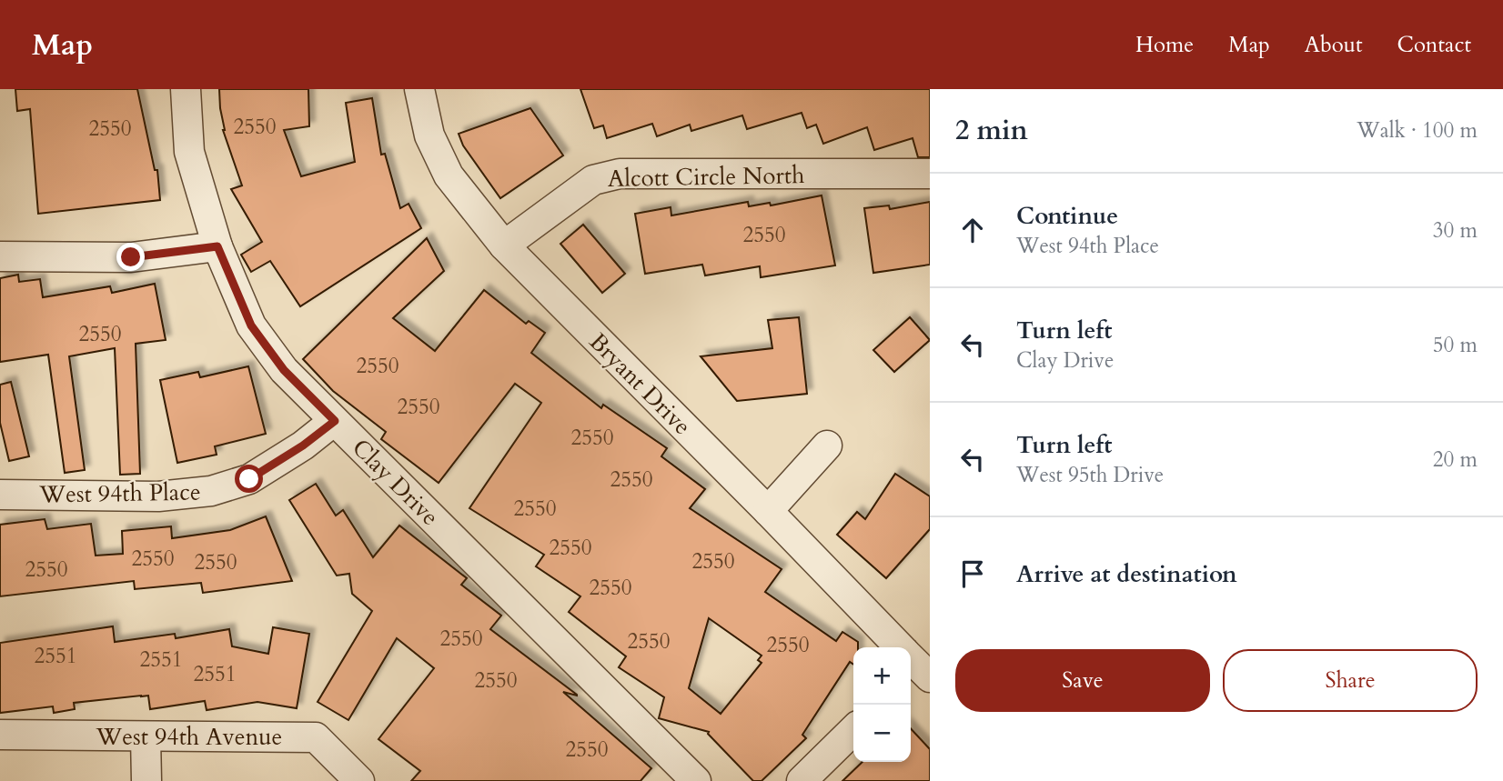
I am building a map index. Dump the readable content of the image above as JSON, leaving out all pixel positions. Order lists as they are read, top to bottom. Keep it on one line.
{"streets":{"street":["Alcott Circle North","Bryant Drive","Clay Drive","West 94th Place","West 94th Avenue"]},"crossings":[["Alcott Circle North","Bryant Drive"],["Clay Drive","West 94th Place"]],"house_numbers":["2550","2550","2550","2550","2550","2550","2550","2550","2550","2550","2550","2550","2550","2550","2550","2550","2550","2550","2551","2551","2551","2550","2550"],"page":{"header":"Map","nav":["Home","Map","About","Contact"],"heading":["2 min","Walk · 100 m"],"list":[["Continue","West 94th Place","30 m"],["Turn left","Clay Drive","50 m"],["Turn left","West 95th Drive","20 m"],"Arrive at destination"],"buttons":["Save","Share"],"map_buttons":["+","−"]}}
